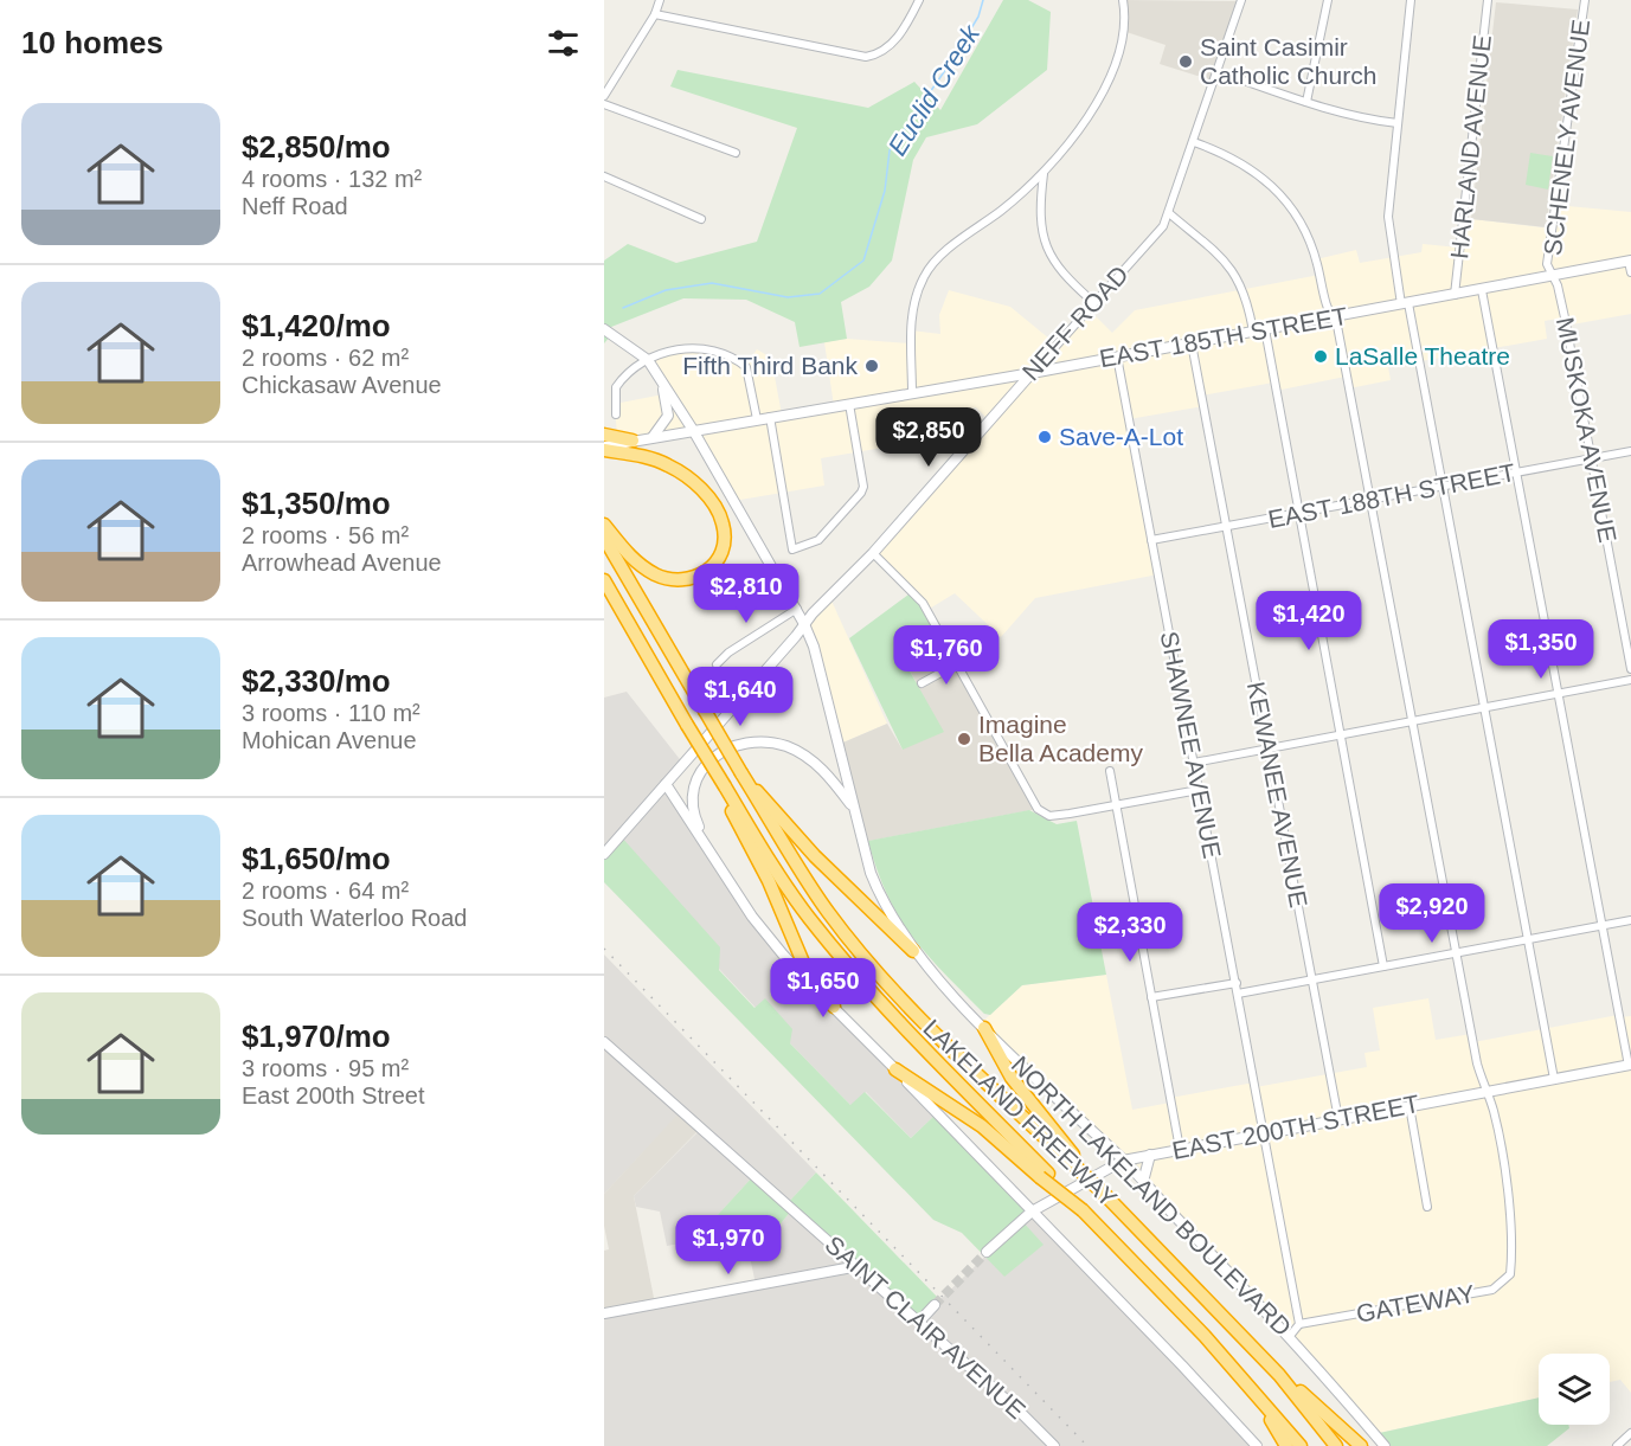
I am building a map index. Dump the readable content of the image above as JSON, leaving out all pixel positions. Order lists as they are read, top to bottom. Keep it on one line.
{"streets":{"highway":["LAKELAND FREEWAY"],"street":["SCHENELY AVENUE","HARLAND AVENUE","NEFF ROAD","EAST 185TH STREET","MUSKOKA AVENUE","EAST 188TH STREET","SHAWNEE AVENUE","KEWANEE AVENUE","EAST 200TH STREET","NORTH LAKELAND BOULEVARD","GATEWAY","SAINT CLAIR AVENUE"]},"crossings":[["SCHENELY AVENUE","EAST 185TH STREET"],["SCHENELY AVENUE","MUSKOKA AVENUE"],["HARLAND AVENUE","EAST 185TH STREET"],["NEFF ROAD","EAST 185TH STREET"],["NEFF ROAD","NORTH LAKELAND BOULEVARD"],["EAST 185TH STREET","MUSKOKA AVENUE"],["EAST 185TH STREET","SHAWNEE AVENUE"],["EAST 185TH STREET","KEWANEE AVENUE"],["EAST 185TH STREET","NORTH LAKELAND BOULEVARD"],["MUSKOKA AVENUE","EAST 188TH STREET"],["EAST 188TH STREET","SHAWNEE AVENUE"],["EAST 188TH STREET","KEWANEE AVENUE"],["SHAWNEE AVENUE","EAST 200TH STREET"],["SHAWNEE AVENUE","GATEWAY"],["KEWANEE AVENUE","EAST 200TH STREET"],["EAST 200TH STREET","NORTH LAKELAND BOULEVARD"],["EAST 200TH STREET","GATEWAY"]],"water":["Euclid Creek"],"places":["Saint Casimir Catholic Church","LaSalle Theatre","Fifth Third Bank","Save-A-Lot","Imagine Bella Academy"],"page":{"heading":"10 homes","list":[{"name":"$2,850/mo","note":"4 rooms · 132 m² · Neff Road"},{"name":"$1,420/mo","note":"2 rooms · 62 m² · Chickasaw Avenue"},{"name":"$1,350/mo","note":"2 rooms · 56 m² · Arrowhead Avenue"},{"name":"$2,330/mo","note":"3 rooms · 110 m² · Mohican Avenue"},{"name":"$1,650/mo","note":"2 rooms · 64 m² · South Waterloo Road"},{"name":"$1,970/mo","note":"3 rooms · 95 m² · East 200th Street"}],"price":["$2,850","$2,810","$1,420","$1,350","$1,760","$1,640","$2,920","$2,330","$1,650","$1,970"]}}
